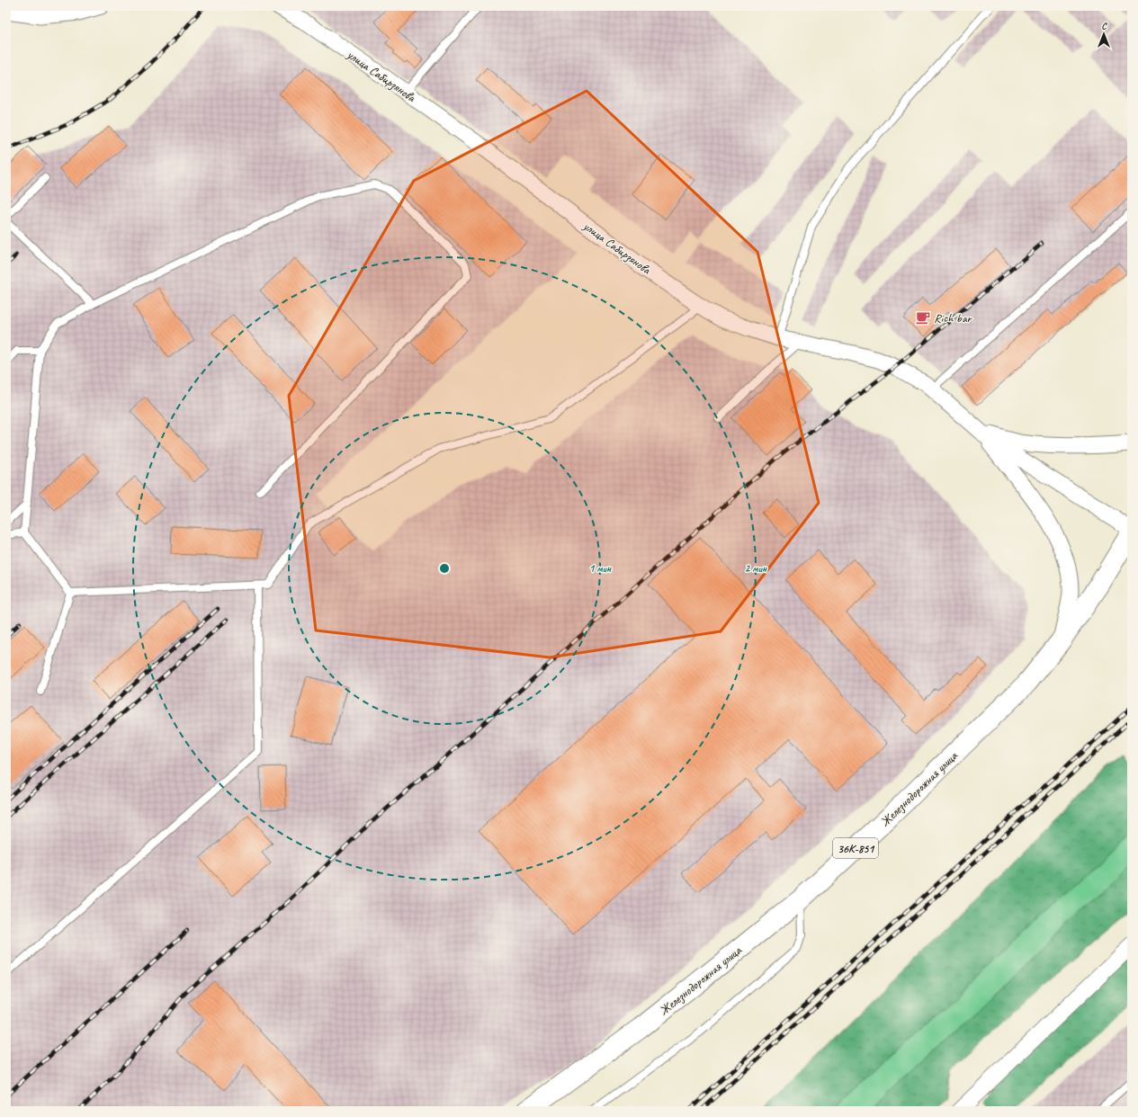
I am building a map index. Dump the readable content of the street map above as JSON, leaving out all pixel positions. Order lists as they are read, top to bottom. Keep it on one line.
{"streets":{"main road":["Железнодорожная улица","36К-851"],"street":["улица Сабирзянова"]},"places":{"cafe":["Rich bar"]},"north":"top","rings":["1 мин","2 мин"]}
